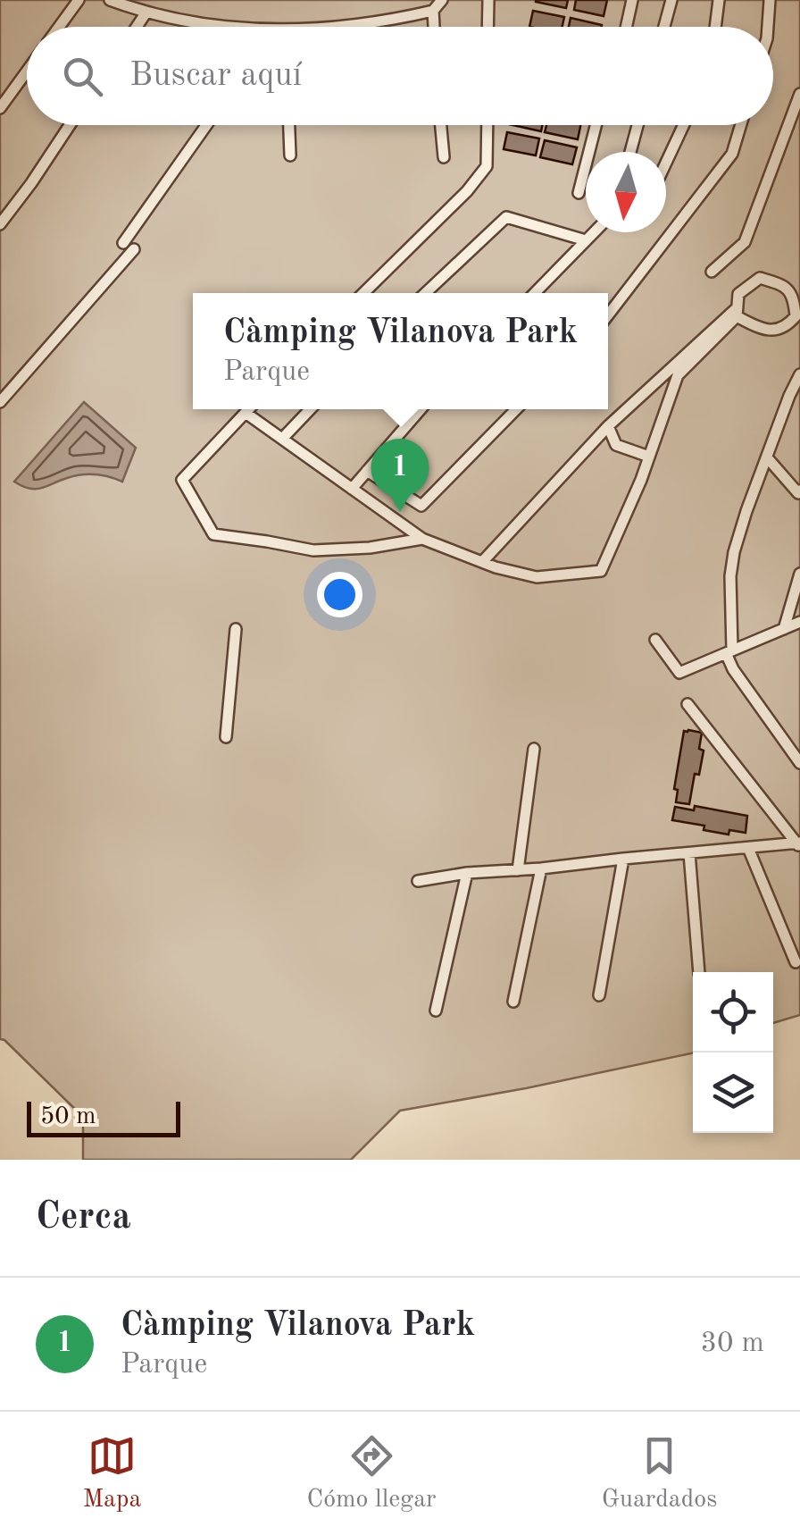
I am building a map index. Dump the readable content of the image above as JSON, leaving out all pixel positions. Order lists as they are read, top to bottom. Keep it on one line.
{"scale_bar":"50 m","north":"bottom","page":{"search":"Buscar aquí","popup":["Càmping Vilanova Park","Parque"],"pins":"1","scale":"50 m","heading":"Cerca","list":[{"mark":"1","name":"Càmping Vilanova Park","note":"Parque","value":"30 m"}],"nav":["Mapa","Cómo llegar","Guardados"]}}
